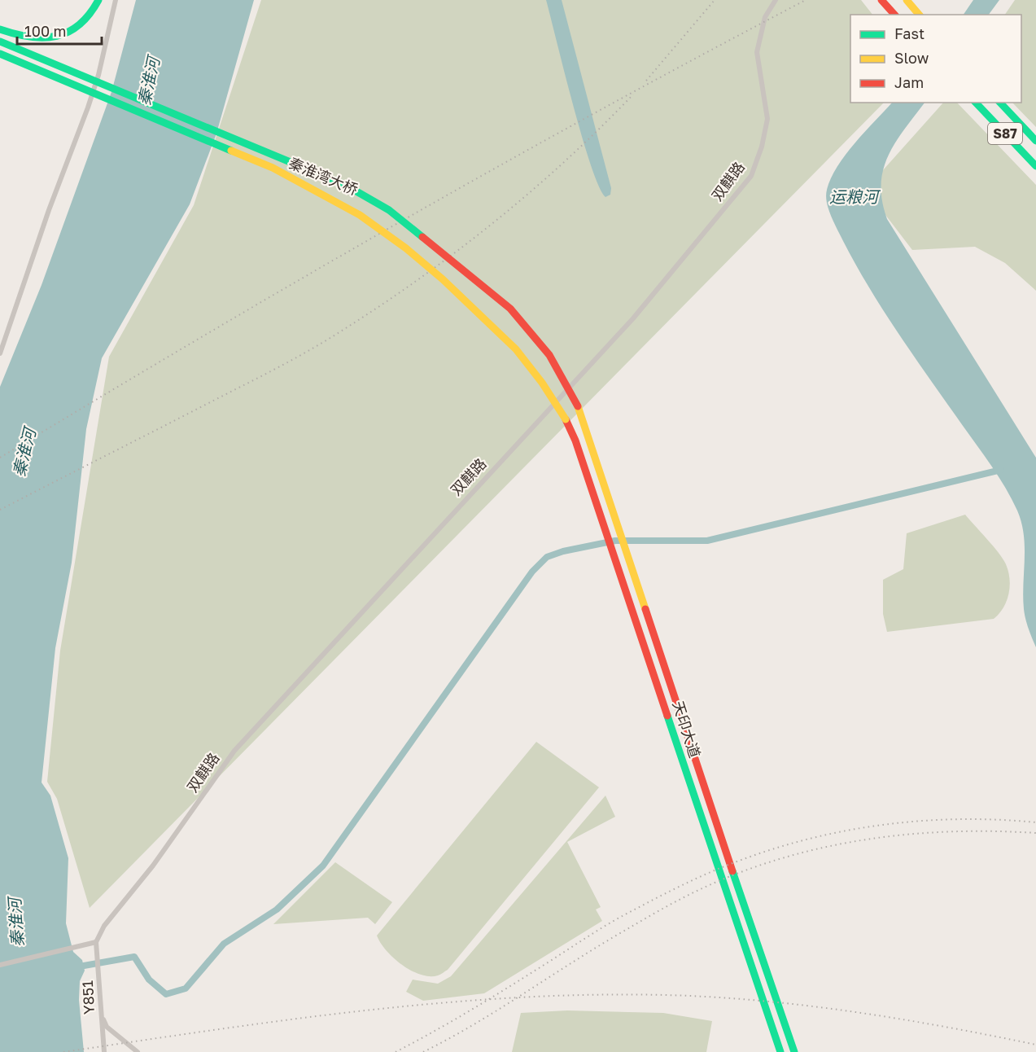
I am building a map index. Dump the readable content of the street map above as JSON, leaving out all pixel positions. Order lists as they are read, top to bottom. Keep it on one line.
{"streets":{"main road":["S87","秦淮湾大桥","天印大道"],"street":["双麒路","Y851"]},"crossings":[["秦淮湾大桥","天印大道"],["双麒路","Y851"]],"water":["秦淮河","运粮河"],"legend":["Fast","Slow","Jam"],"scale_bar":"100 m"}
